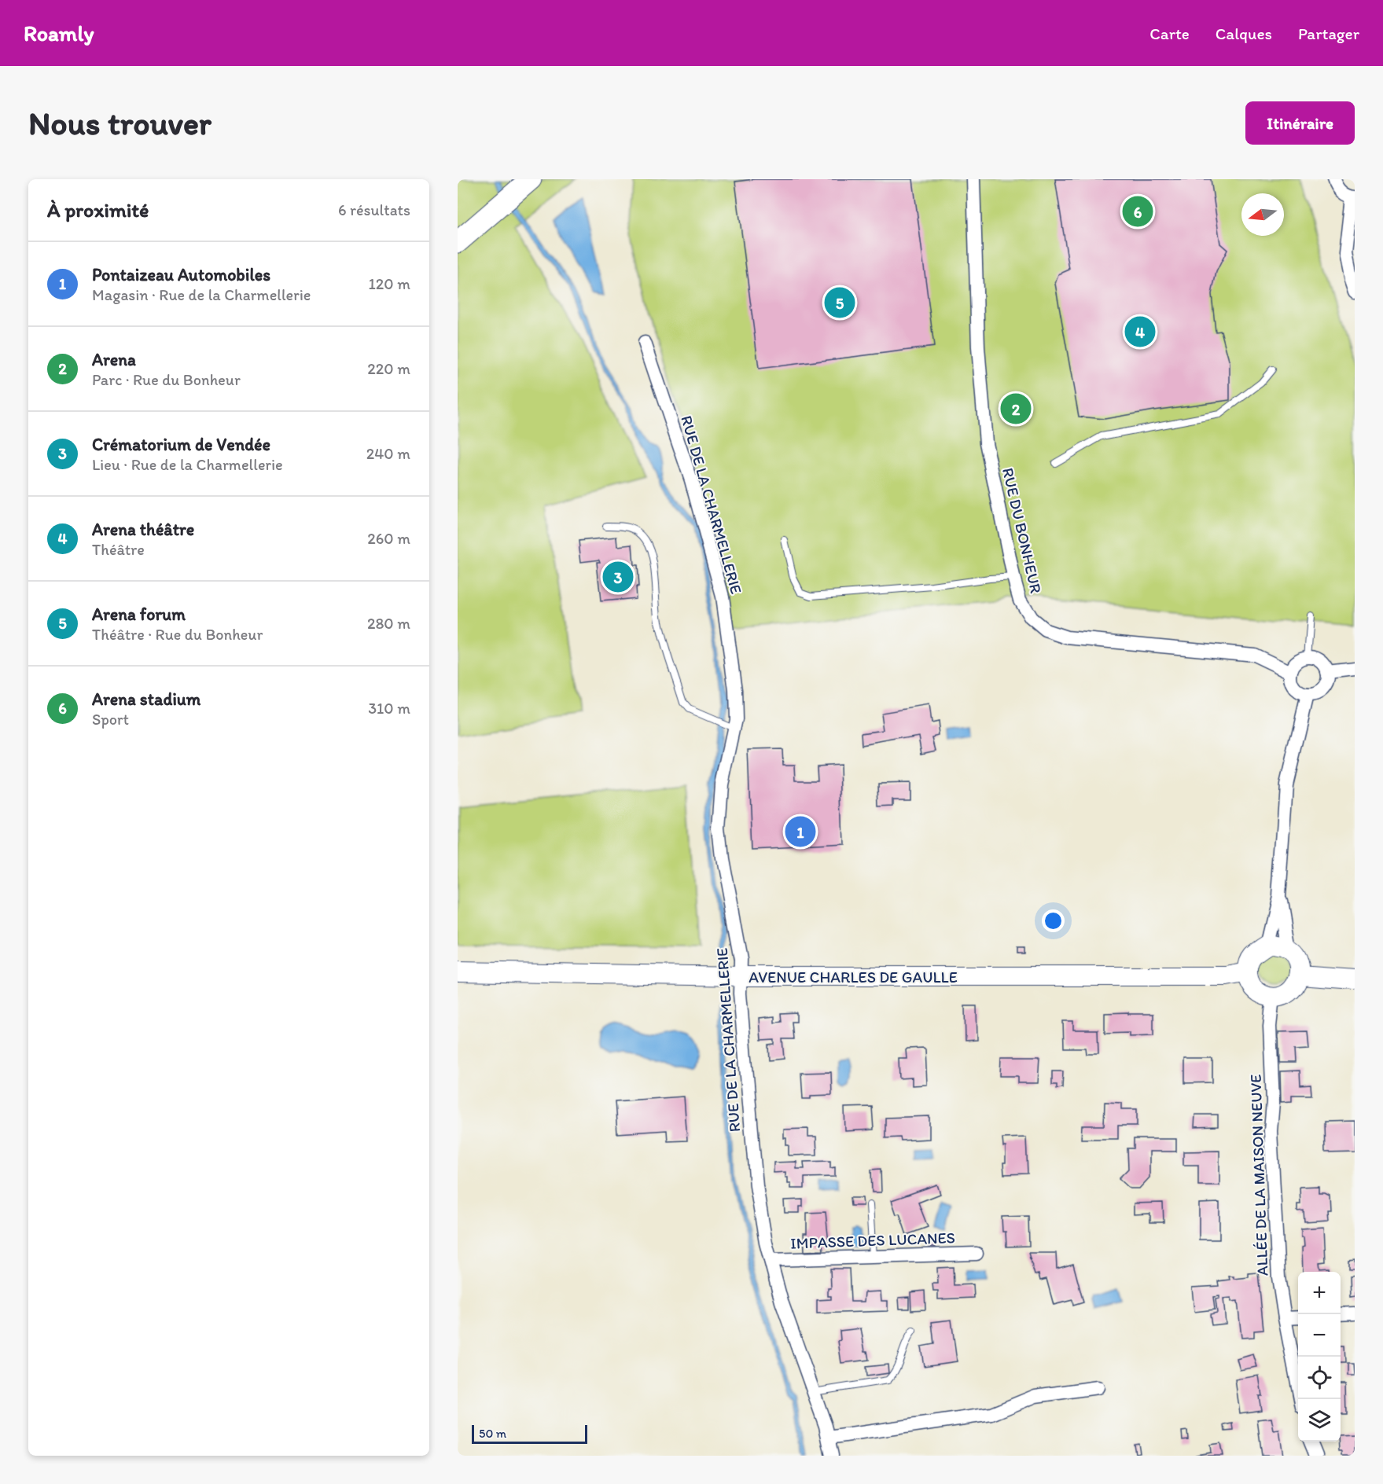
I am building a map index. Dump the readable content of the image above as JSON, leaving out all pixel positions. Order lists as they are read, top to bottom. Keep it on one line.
{"streets":{"main road":["AVENUE CHARLES DE GAULLE"],"street":["RUE DE LA CHARMELLERIE","RUE DU BONHEUR","ALLÉE DE LA MAISON NEUVE","IMPASSE DES LUCANES"]},"crossings":[["RUE DE LA CHARMELLERIE","AVENUE CHARLES DE GAULLE"],["RUE DE LA CHARMELLERIE","IMPASSE DES LUCANES"],["AVENUE CHARLES DE GAULLE","ALLÉE DE LA MAISON NEUVE"]],"scale_bar":"50 m","north":"left","page":{"header":"Roamly","nav":["Carte","Calques","Partager"],"buttons":"Itinéraire","title":"Nous trouver","heading":["À proximité","6 résultats"],"pins":["6","5","4","2","3","1"],"list":[{"mark":"1","name":"Pontaizeau Automobiles","note":"Magasin · Rue de la Charmellerie","value":"120 m"},{"mark":"2","name":"Arena","note":"Parc · Rue du Bonheur","value":"220 m"},{"mark":"3","name":"Crématorium de Vendée","note":"Lieu · Rue de la Charmellerie","value":"240 m"},{"mark":"4","name":"Arena théâtre","note":"Théâtre","value":"260 m"},{"mark":"5","name":"Arena forum","note":"Théâtre · Rue du Bonheur","value":"280 m"},{"mark":"6","name":"Arena stadium","note":"Sport","value":"310 m"}],"map_buttons":["+","−"],"scale":"50 m"}}
